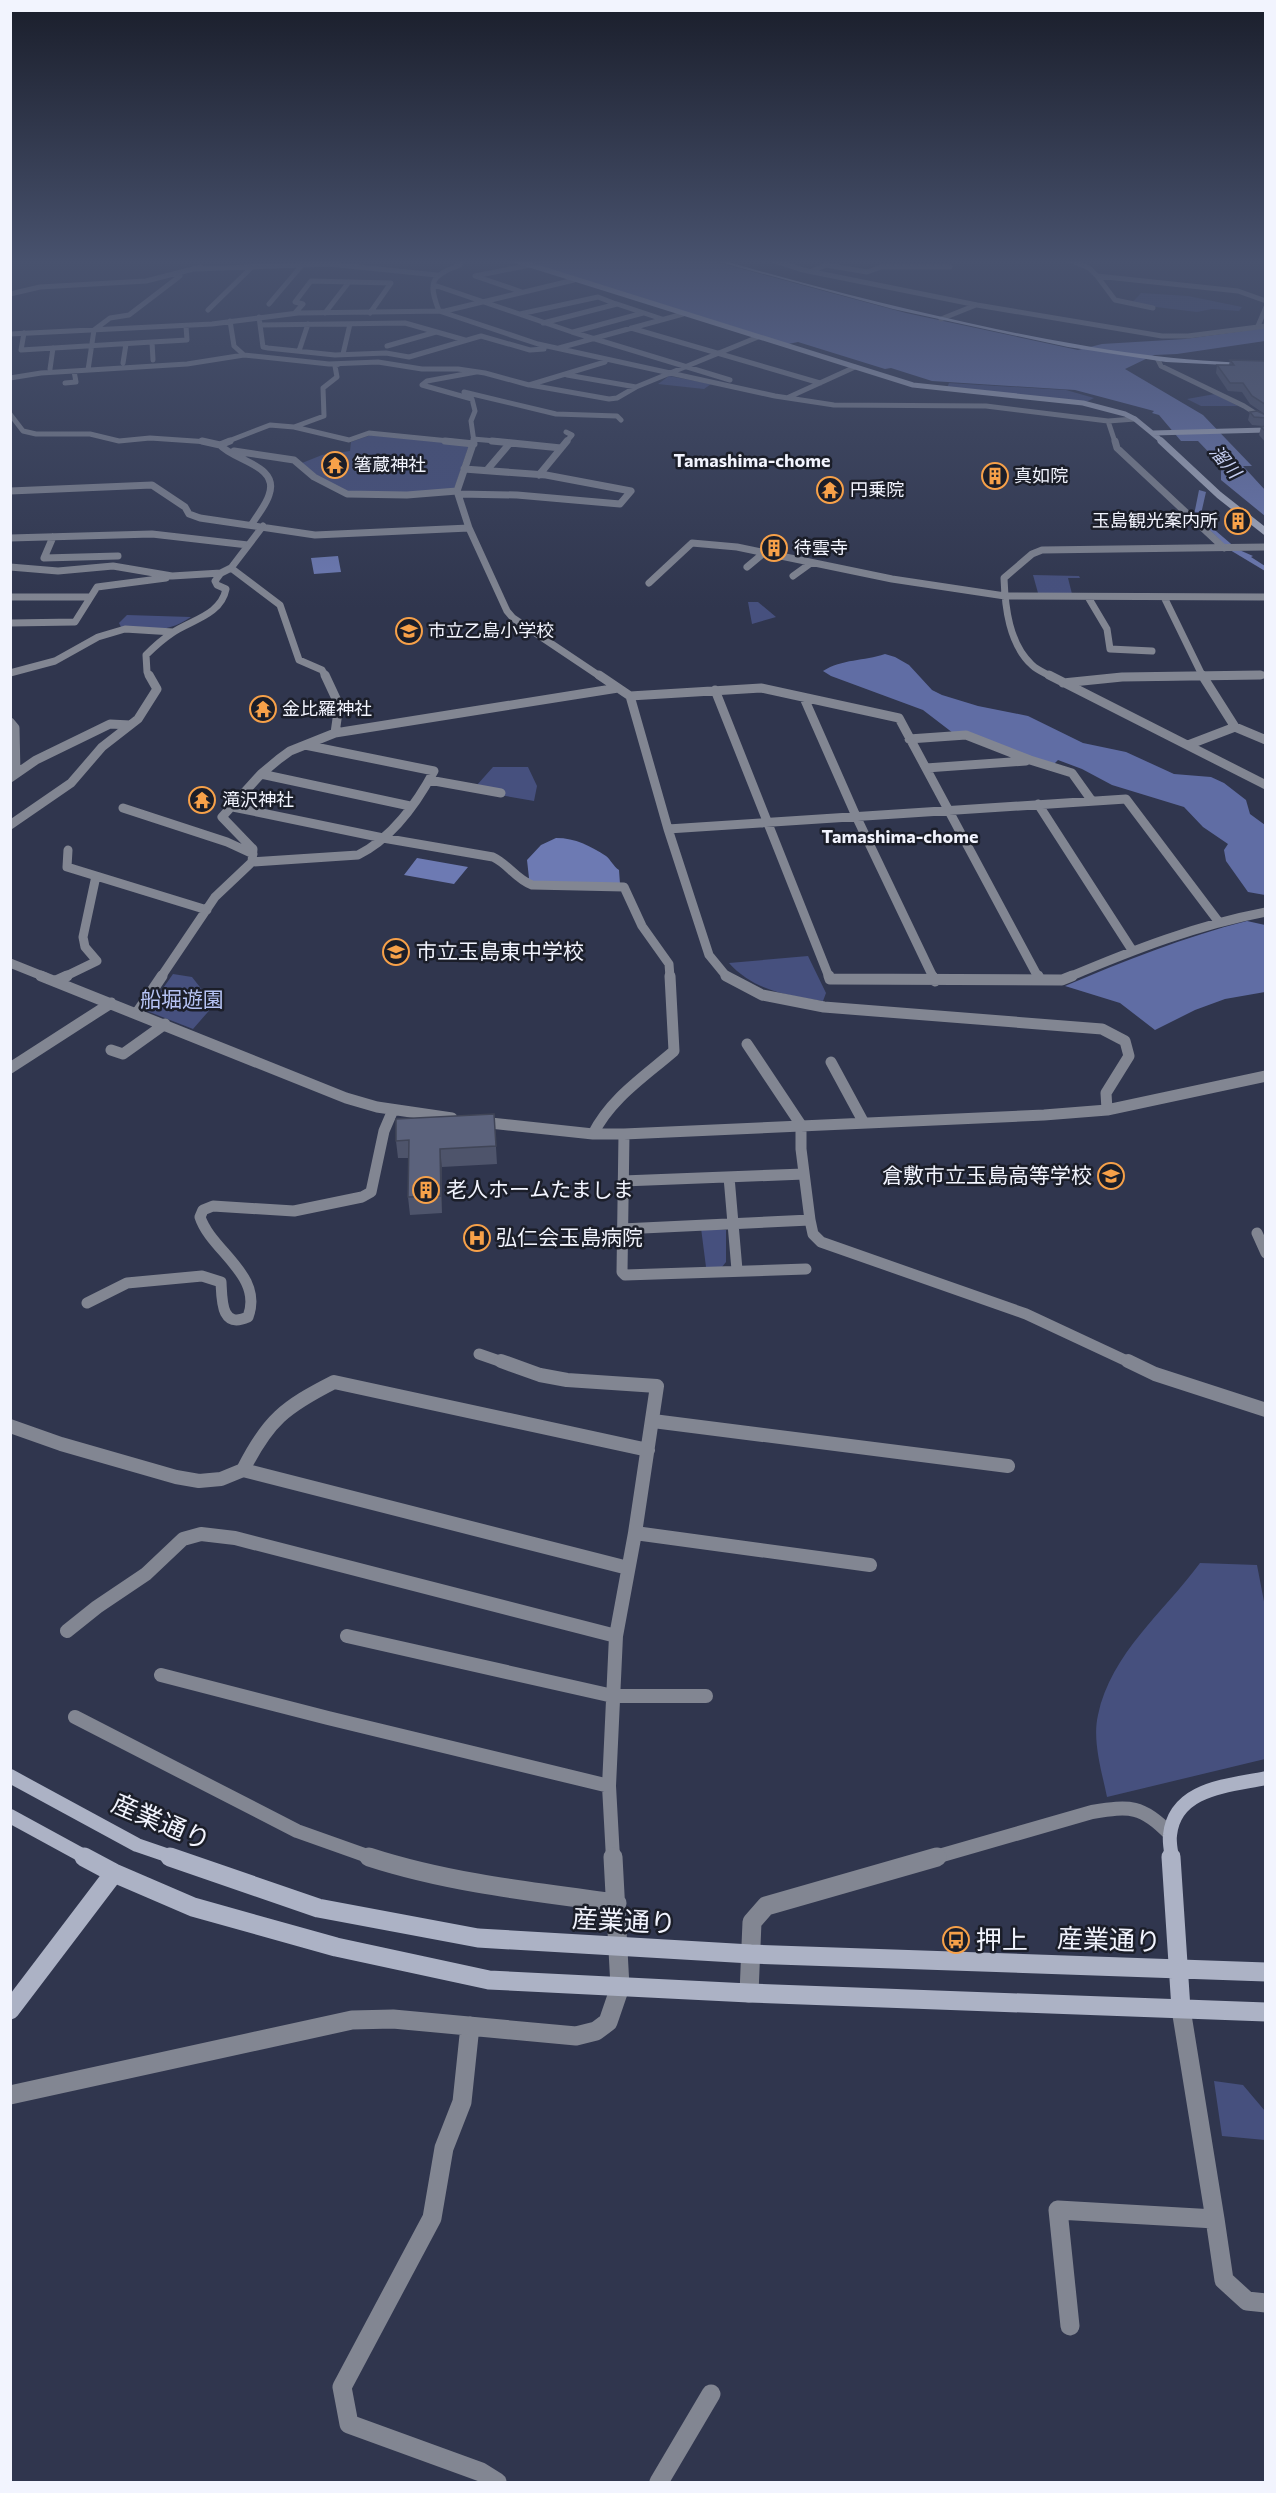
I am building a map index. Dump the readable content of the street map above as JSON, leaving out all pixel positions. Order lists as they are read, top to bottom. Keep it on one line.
{"streets":{"main road":["産業通り"]},"districts":["Tamashima-chome","Tamashima-chome"],"water":["溜川"],"parks":["船堀遊園"],"places":{"temple":["箸蔵神社","円乗院","金比羅神社","滝沢神社"],"building":["真如院","玉島観光案内所","待雲寺","老人ホームたましま"],"school or university":["市立乙島小学校","市立玉島東中学校","倉敷市立玉島高等学校"],"hospital":["弘仁会玉島病院"],"bus stop":["押上"]}}
